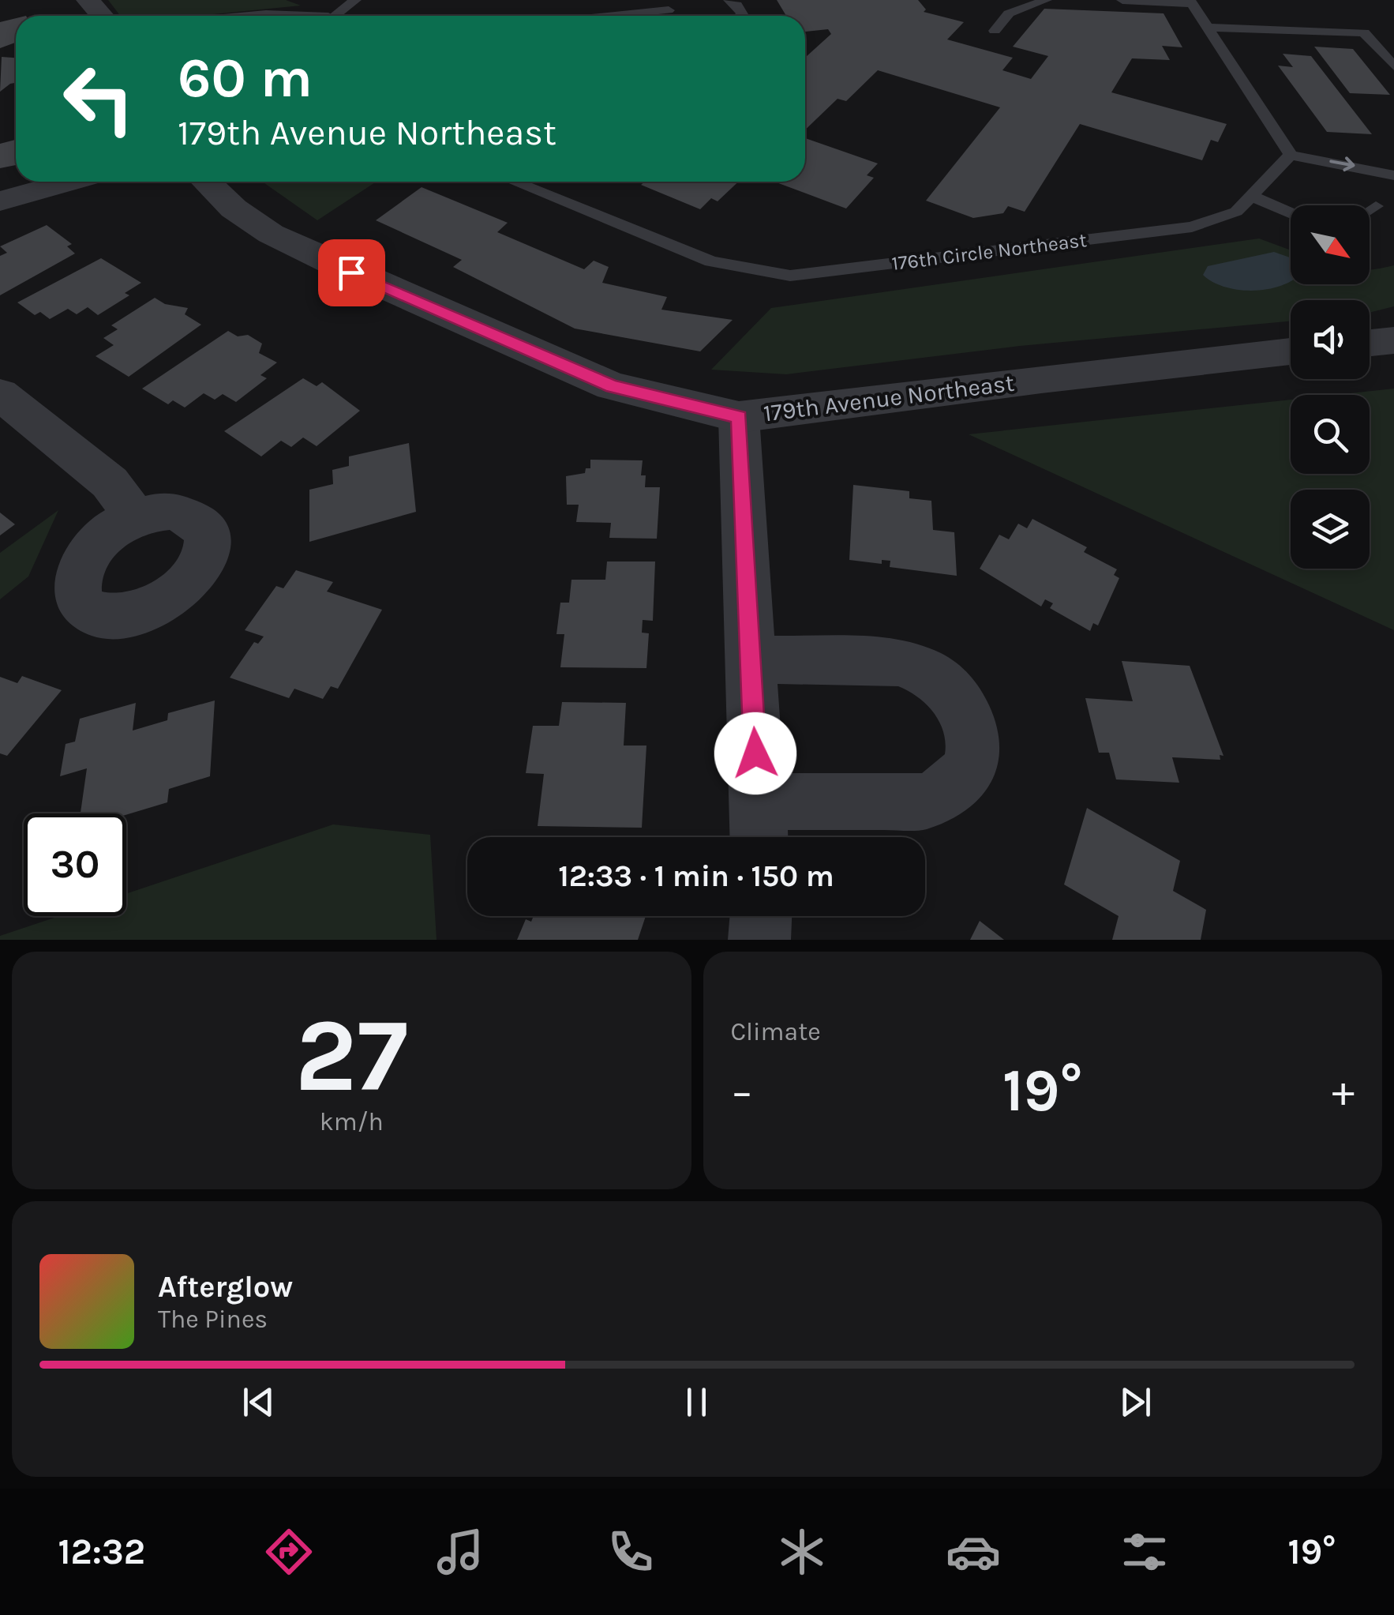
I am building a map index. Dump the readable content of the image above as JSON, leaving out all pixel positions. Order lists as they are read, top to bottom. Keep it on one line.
{"streets":{"street":["179th Avenue Northeast"],"lane":["176th Circle Northeast"]},"north":"bottom right","page":{"turn":["60 m","179th Avenue Northeast"],"limit":"30","trip":"12:33 · 1 min · 150 m","tile":[["27","km/h"],"Climate"],"heat":["−","19°","+"],"song":["Afterglow","The Pines"],"tabs":["12:32","19°"]}}
